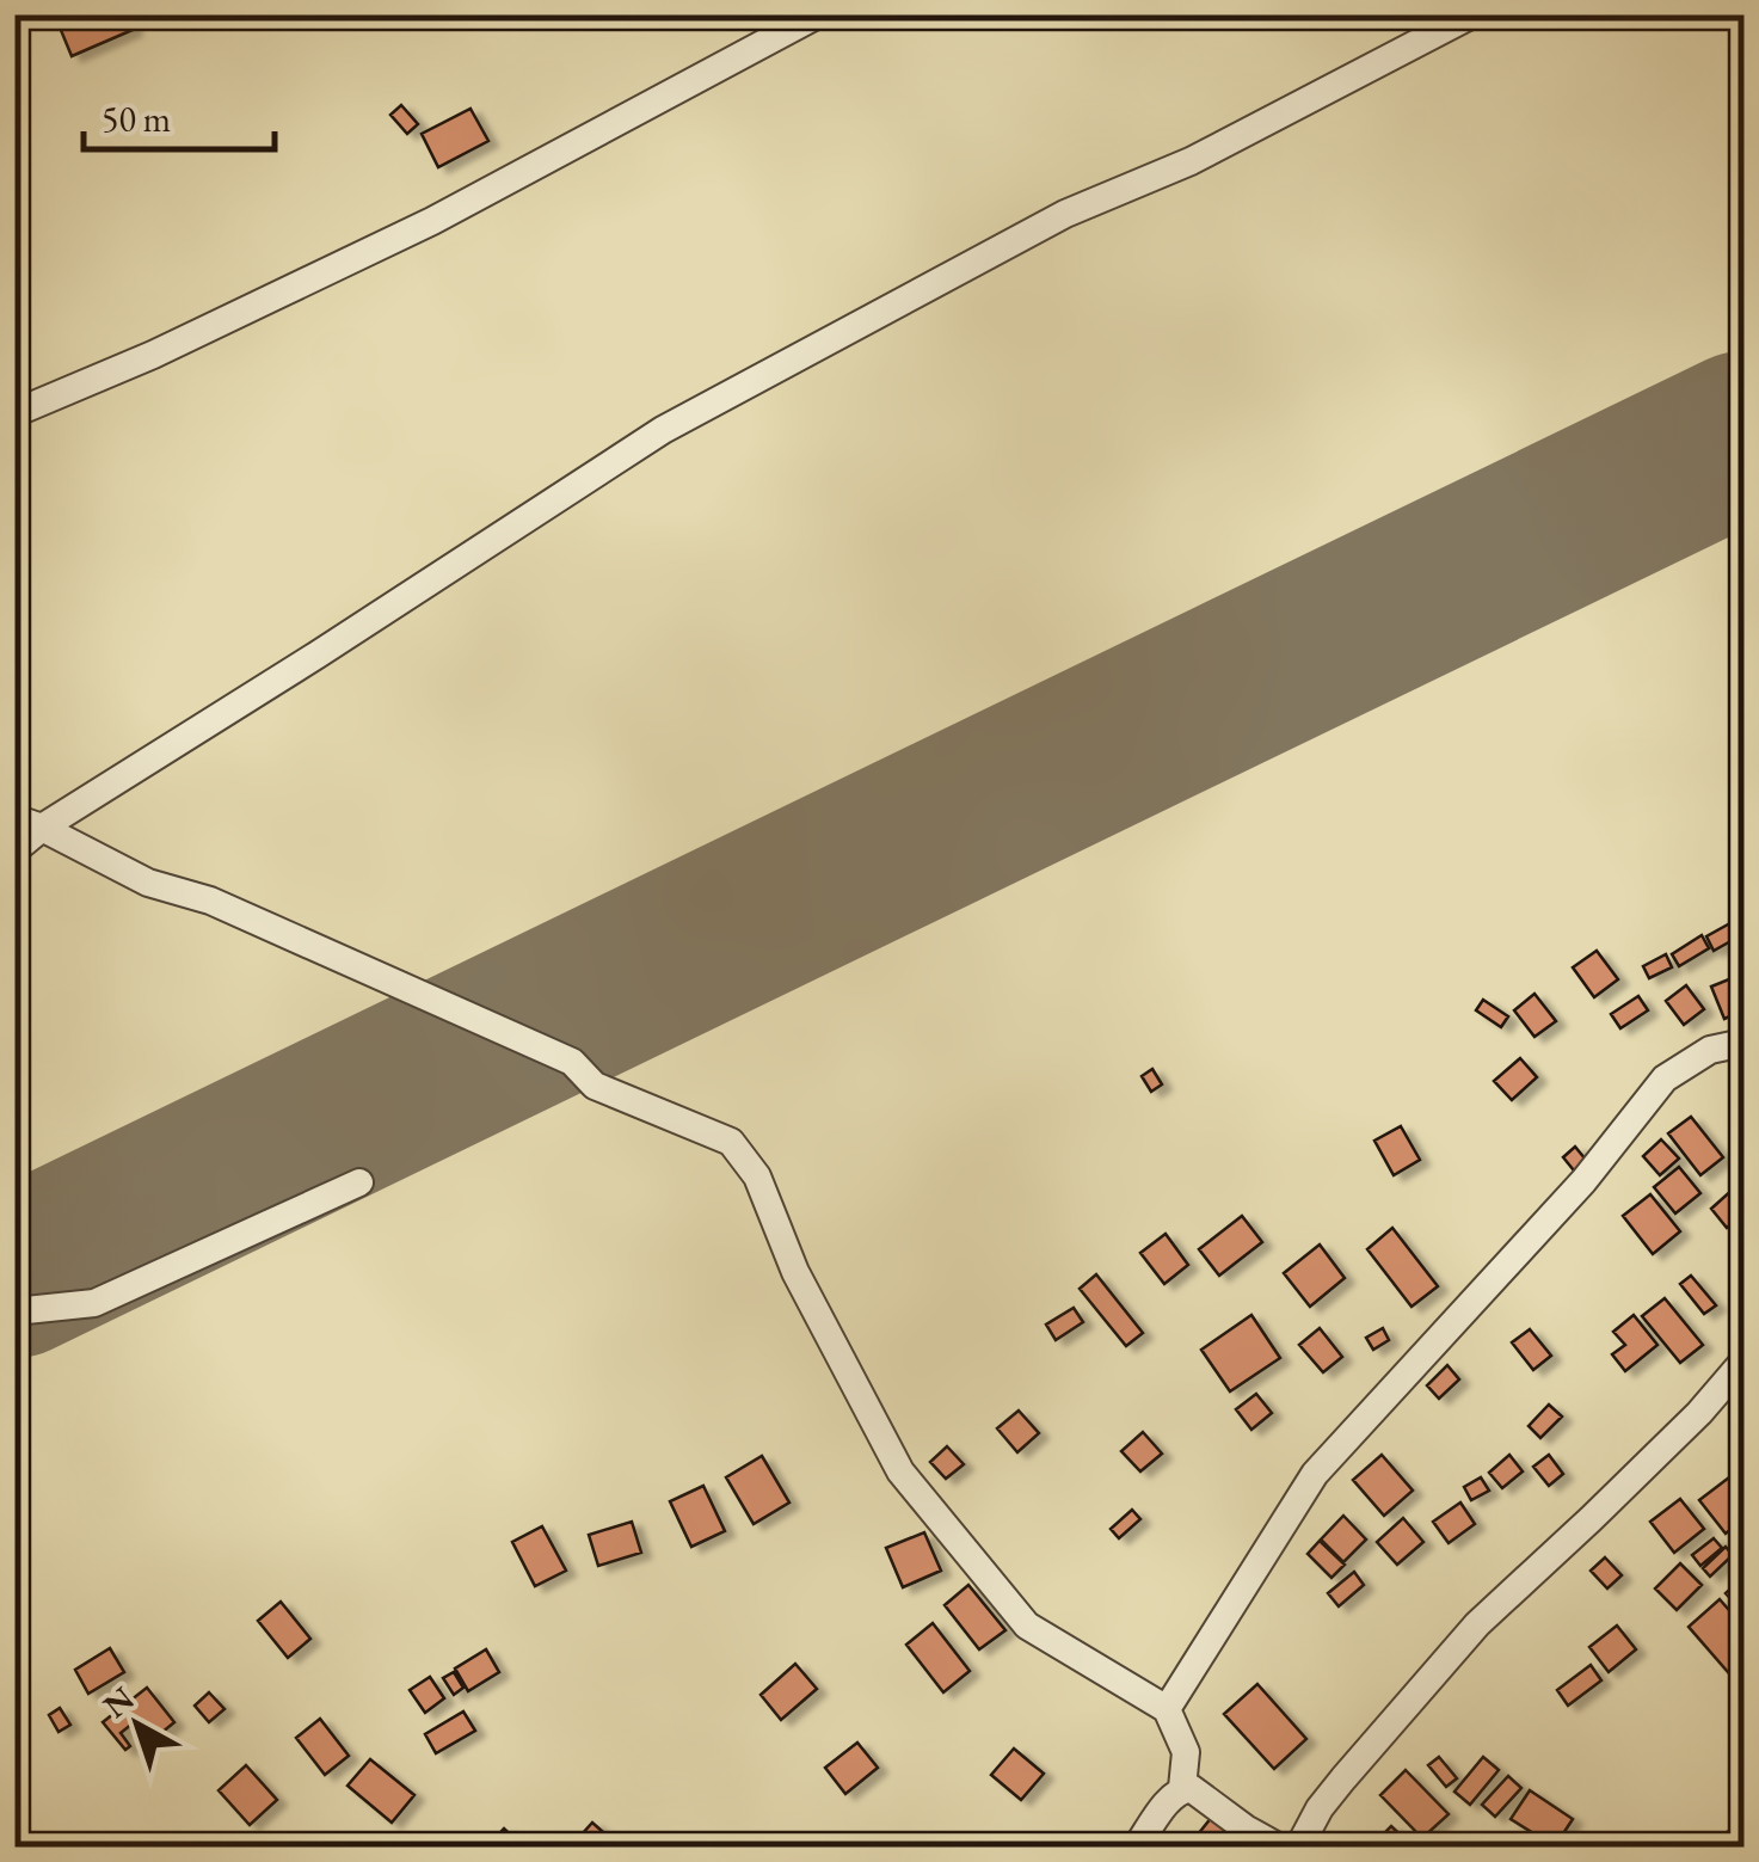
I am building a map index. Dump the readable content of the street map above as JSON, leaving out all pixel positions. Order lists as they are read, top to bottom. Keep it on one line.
{"scale_bar":"50 m","north":"top left"}
